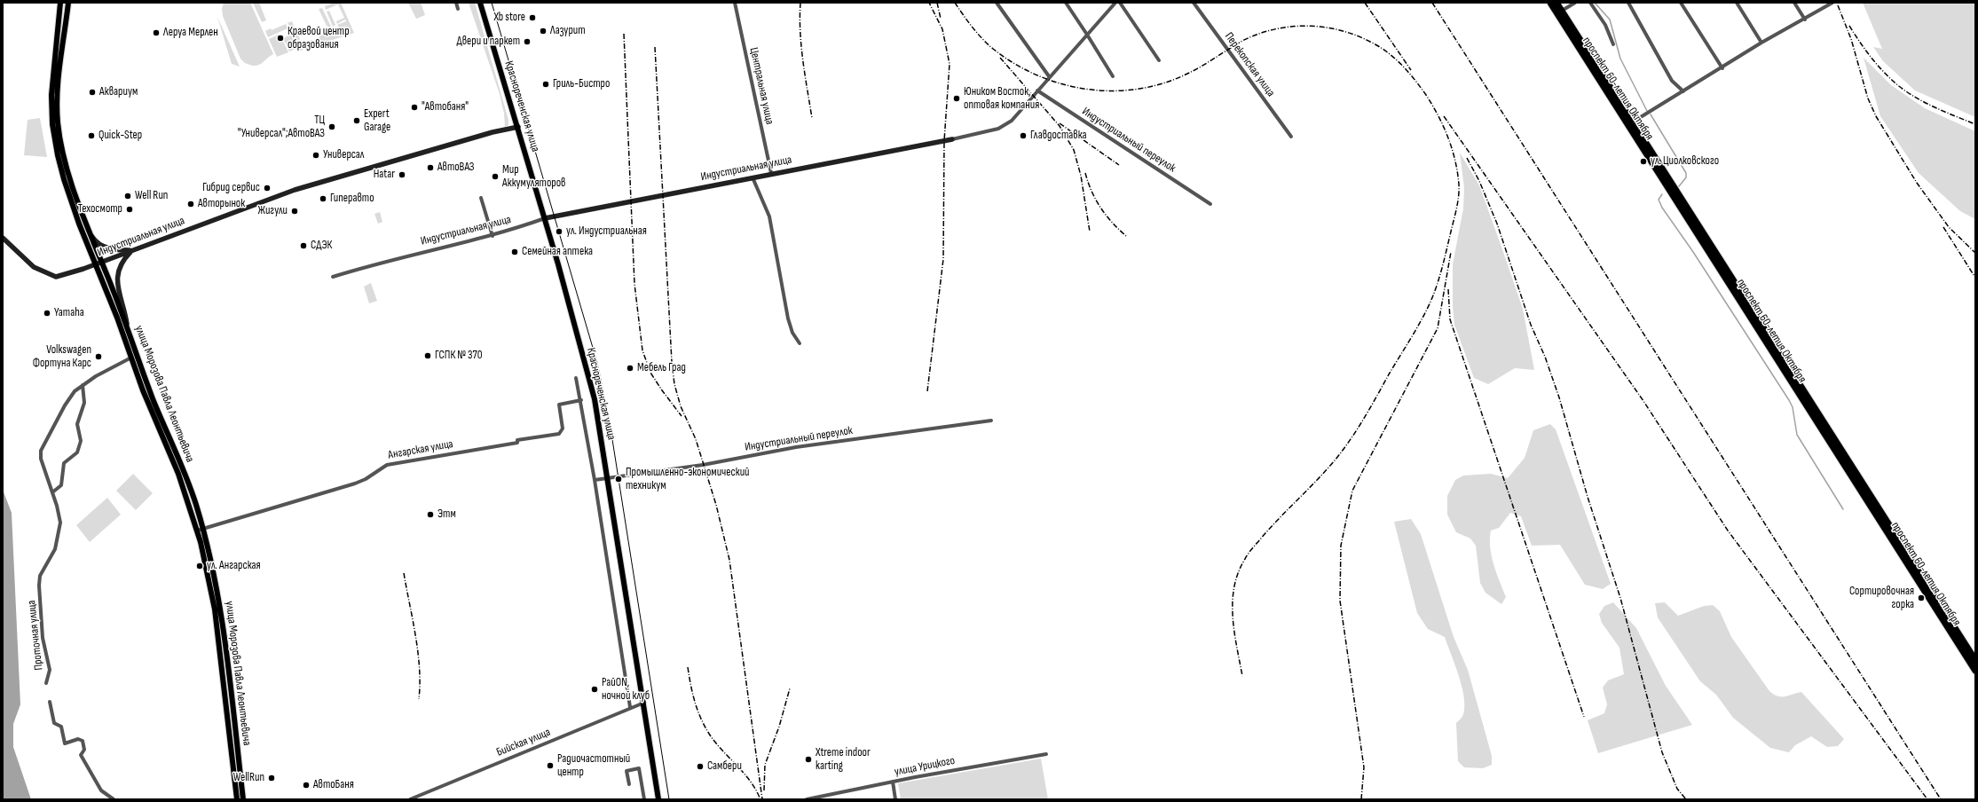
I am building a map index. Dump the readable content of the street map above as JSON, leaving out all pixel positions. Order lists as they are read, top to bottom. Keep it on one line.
{"streets":{"highway":["проспект 60-летия Октября"],"main road":["Краснореченская улица","Индустриальная улица","улица Морозова Павла Леонтьевича"],"street":["Перекопская улица","Центральная улица","Индустриальный переулок","Ангарская улица","Проточная улица","Бийская улица","улица Урицкого"]},"crossings":[["Центральная улица","Индустриальная улица"],["Краснореченская улица","Индустриальный переулок"],["Краснореченская улица","Индустриальная улица"],["Краснореченская улица","Бийская улица"],["Индустриальный переулок","Индустриальная улица"],["Индустриальная улица","улица Морозова Павла Леонтьевича"],["улица Морозова Павла Леонтьевича","Ангарская улица"],["улица Морозова Павла Леонтьевича","Проточная улица"]],"places":["Xb store","Лазурит","Леруа Мерлен","Краевой центр образования","Двери и паркет","Гриль-Бистро","Аквариум","Юником Восток, оптовая компания","\"Автобаня\"","Expert Garage","ТЦ \"Универсал\";АвтоВАЗ","Quick-Step","Главдоставка","Универсал","ул. Циолковского","АвтоВАЗ","Hatar","Мир Аккумуляторов","Гибрид сервис","Well Run","Гиперавто","Авторынок","Техосмотр","Жигули","ул. Индустриальная","СДЭК","Семейная аптека","Yamaha","ГСПК № 370","Volkswagen Фортуна Карс","Мебель Град","Промышленно-экономический техникум","Этм","ул. Ангарская","Сортировочная горка","РайON, ночной клуб","Xtreme indoor karting","Радиочастотный центр","Самбери","WellRun","АвтоБаня"]}
